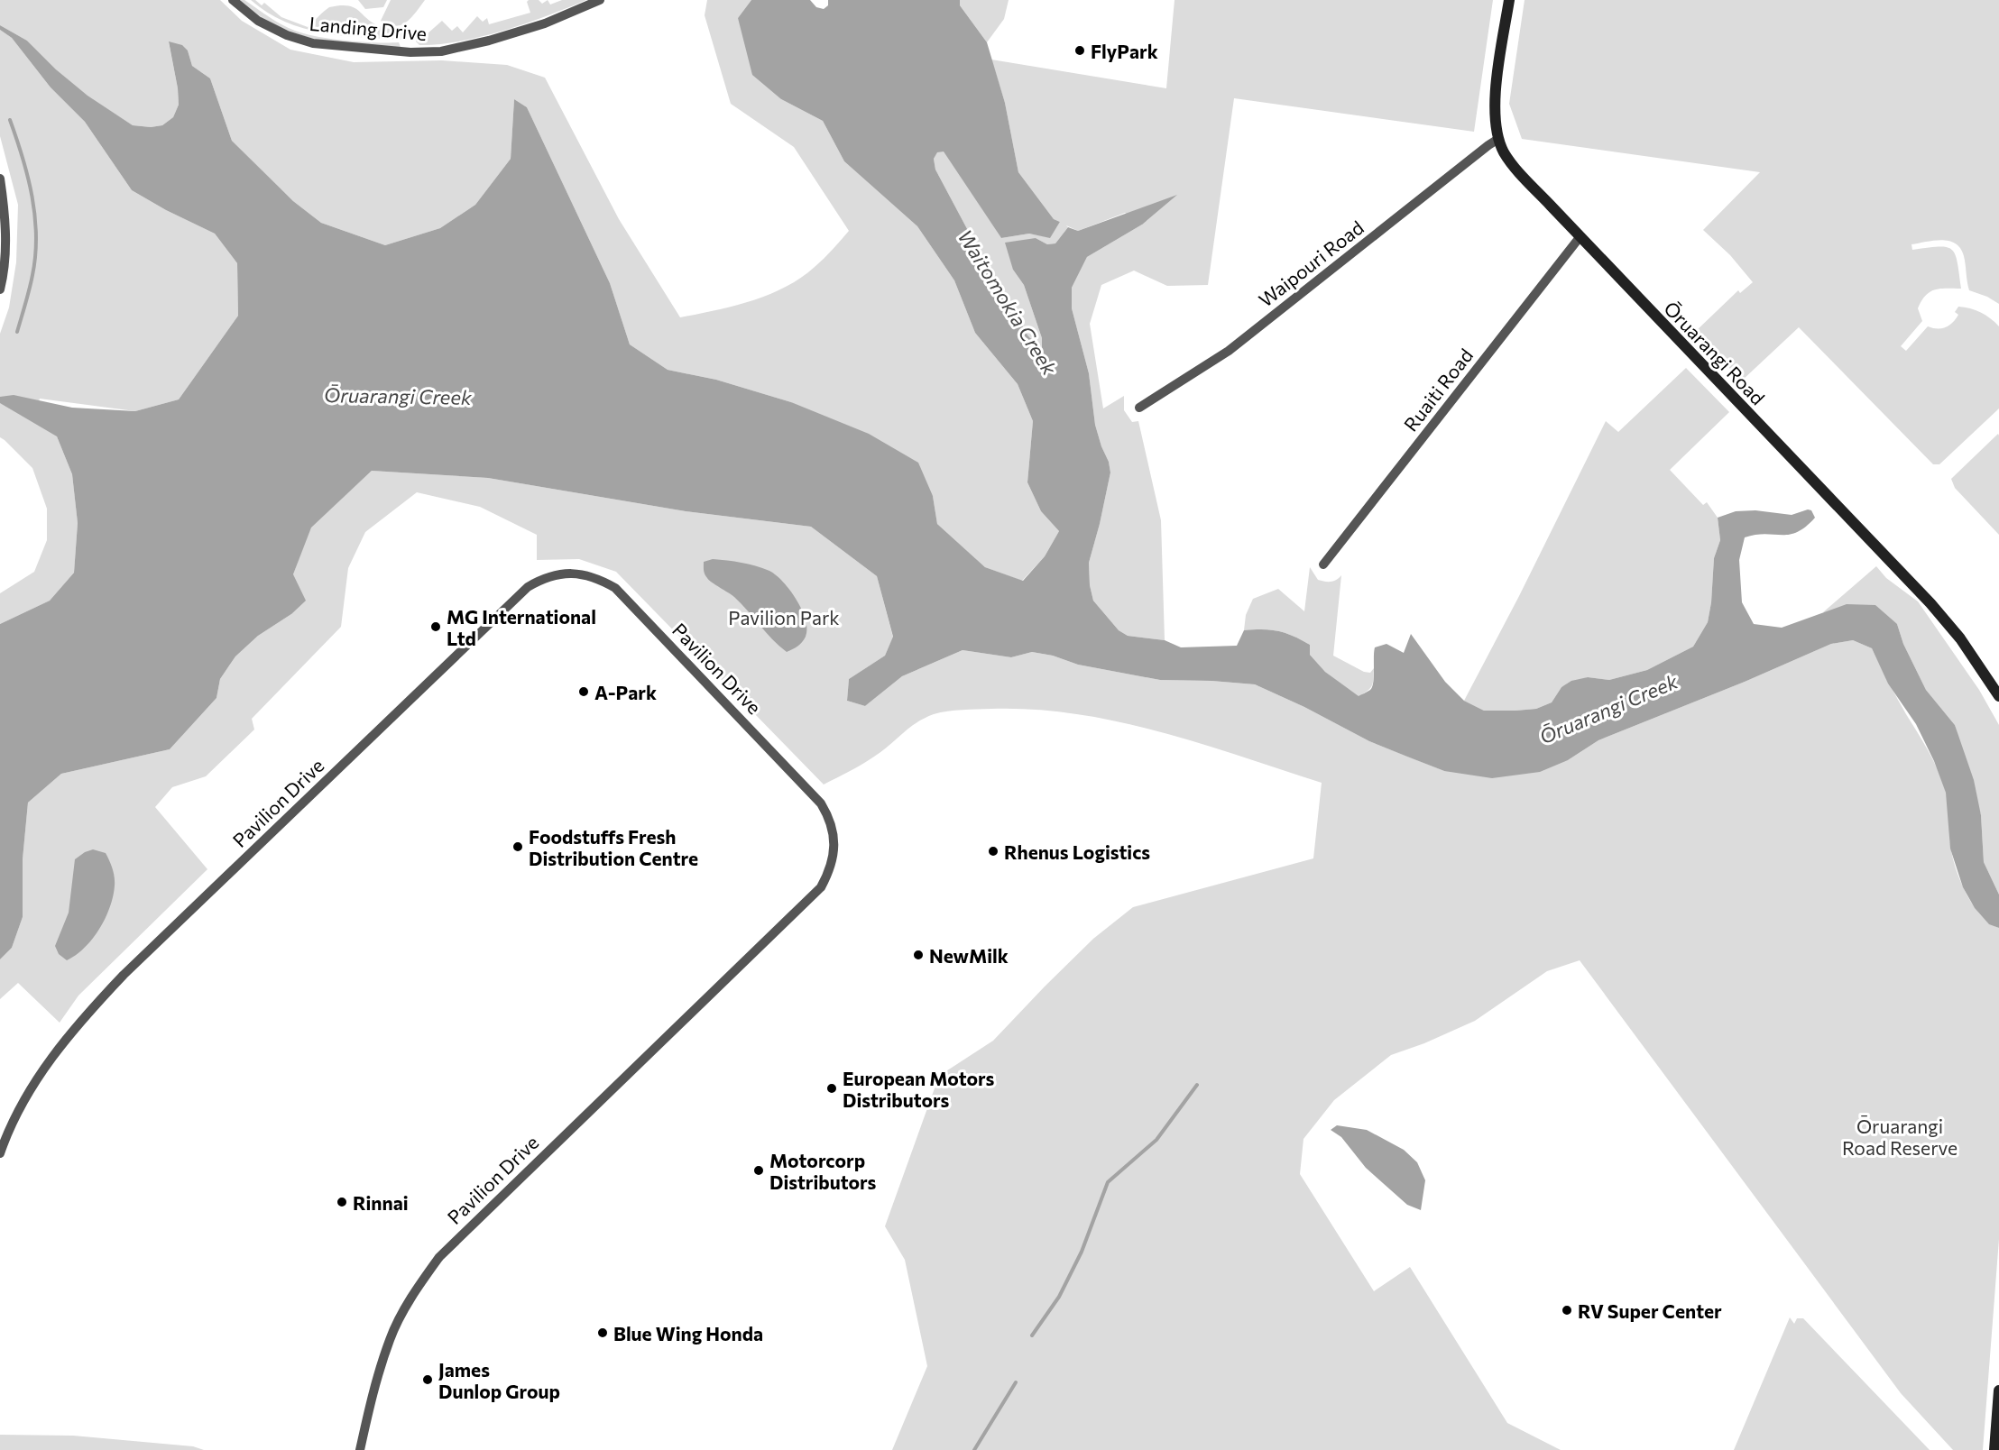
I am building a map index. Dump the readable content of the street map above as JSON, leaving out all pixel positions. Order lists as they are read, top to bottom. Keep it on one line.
{"streets":{"street":["Landing Drive","Waipouri Road","Ōruarangi Road","Ruaiti Road","Pavilion Drive"]},"crossings":[["Waipouri Road","Ōruarangi Road"],["Ōruarangi Road","Ruaiti Road"]],"water":["Waitomokia Creek","Ōruarangi Creek"],"parks":["Pavilion Park","Ōruarangi Road Reserve"],"places":["FlyPark","MG International Ltd","A-Park","Foodstuffs Fresh Distribution Centre","Rhenus Logistics","NewMilk","European Motors Distributors","Motorcorp Distributors","Rinnai","RV Super Center","Blue Wing Honda","James Dunlop Group"]}
